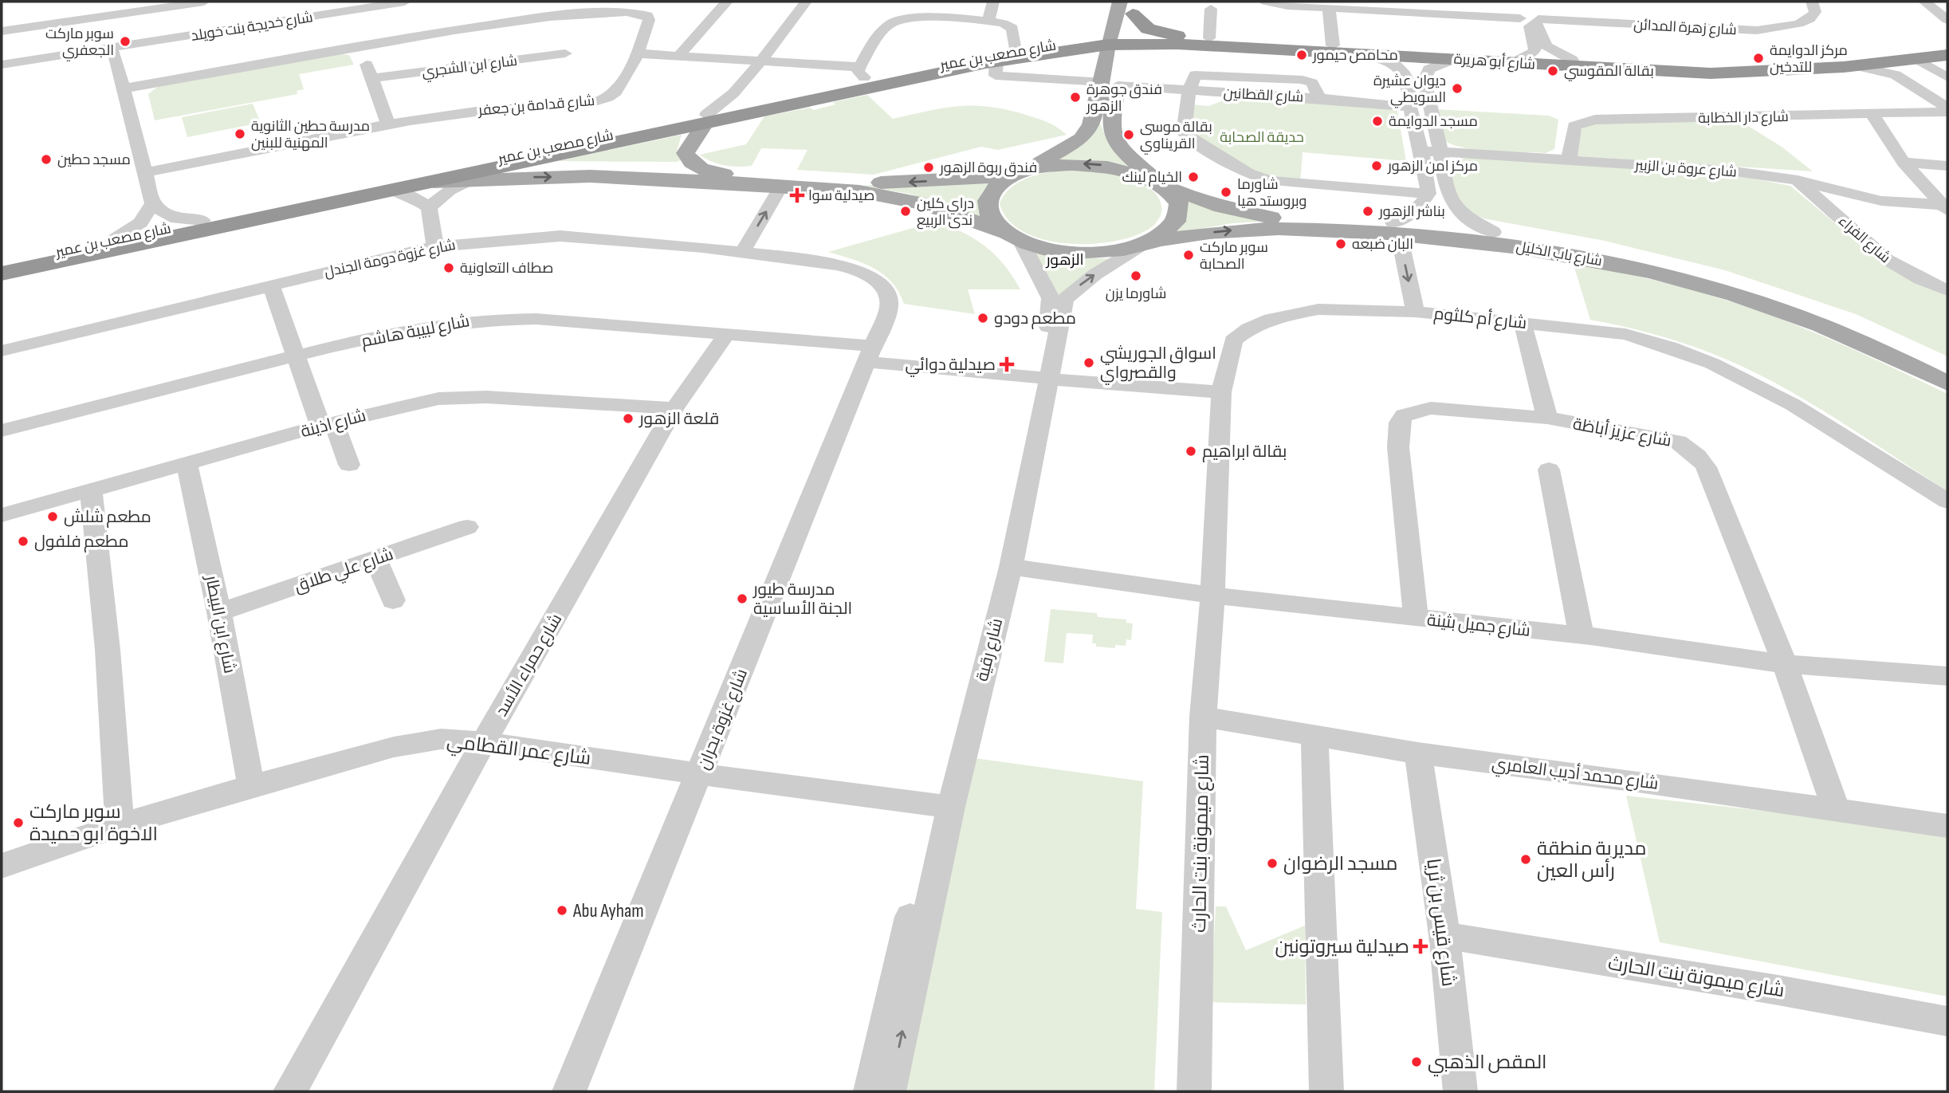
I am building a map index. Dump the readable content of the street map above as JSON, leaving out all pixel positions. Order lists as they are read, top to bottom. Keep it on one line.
{"streets":{"highway":["شارع مصعب بن عمير","شارع أبو هريرة"],"main road":["شارع باب الخليل"],"street":["شارع خديجة بنت خويلد","شارع زهرة المدائن","شارع ابن الشجري","شارع القطانين","شارع قدامة بن جعفر","شارع دار الخطابة","شارع عروة بن الزبير","شارع الفراء","شارع غزوة دومة الجندل","شارع أم كلثوم","شارع لبيبة هاشم","شارع اذينة","شارع عزيز أباظة","شارع علي طلاق","شارع ابن البيطار","شارع جميل بثينة","شارع رقية","شارع حمراء الأسد","شارع غزوة بحران","شارع عمر القطامي","شارع محمد أديب العامري","شارع ميمونة بنت الحارث","شارع قيس بن ثريا"]},"crossings":[["شارع مصعب بن عمير","شارع أبو هريرة"],["شارع مصعب بن عمير","شارع القطانين"],["شارع مصعب بن عمير","شارع باب الخليل"],["شارع مصعب بن عمير","شارع رقية"],["شارع دار الخطابة","شارع عروة بن الزبير"],["شارع عروة بن الزبير","شارع الفراء"],["شارع باب الخليل","شارع رقية"],["شارع غزوة دومة الجندل","شارع لبيبة هاشم"],["شارع غزوة دومة الجندل","شارع غزوة بحران"],["شارع أم كلثوم","شارع لبيبة هاشم"],["شارع أم كلثوم","شارع جميل بثينة"],["شارع أم كلثوم","شارع ميمونة بنت الحارث"],["شارع لبيبة هاشم","شارع رقية"],["شارع لبيبة هاشم","شارع حمراء الأسد"],["شارع لبيبة هاشم","شارع غزوة بحران"],["شارع اذينة","شارع ابن البيطار"],["شارع اذينة","شارع حمراء الأسد"],["شارع عزيز أباظة","شارع جميل بثينة"],["شارع عزيز أباظة","شارع محمد أديب العامري"],["شارع علي طلاق","شارع ابن البيطار"],["شارع ابن البيطار","شارع عمر القطامي"],["شارع جميل بثينة","شارع رقية"],["شارع جميل بثينة","شارع ميمونة بنت الحارث"],["شارع رقية","شارع عمر القطامي"],["شارع حمراء الأسد","شارع عمر القطامي"],["شارع غزوة بحران","شارع عمر القطامي"],["شارع محمد أديب العامري","شارع ميمونة بنت الحارث"],["شارع محمد أديب العامري","شارع قيس بن ثريا"],["شارع ميمونة بنت الحارث","شارع قيس بن ثريا"]],"districts":["الزهور"],"parks":["حديقة الصحابة"],"places":{"other":["سوبر ماركت الجعفري","محامص حيمور","مركز الدوايمة للتدخين","بقالة المقوسي","ديوان عشيرة السويطي","فندق جوهرة الزهور","مسجد الدوايمة","مدرسة حطين الثانوية المهنية للبنين","بقالة موسى القريناوي","مسجد حطين","مركز امن الزهور","فندق ربوة الزهور","الخيام لينك","شاورما وبروستد هيا","دراي كلين ندى الربيع","بناشر الزهور","البان ضبعه","سوبر ماركت الصحابة","صطاف التعاونية","شاورما يزن","مطعم دودو","اسواق الجوريشي والقصرواي","قلعة الزهور","بقالة ابراهيم","مطعم شلش","مطعم فلفول","مدرسة طيور الجنة الأساسية","سوبر ماركت الاخوة ابو حميدة","مديرية منطقة رأس العين","مسجد الرضوان","Abu Ayham","المقص الذهبي"],"health":["صيدلية سوا","صيدلية دوائي","صيدلية سيروتونين"]}}
